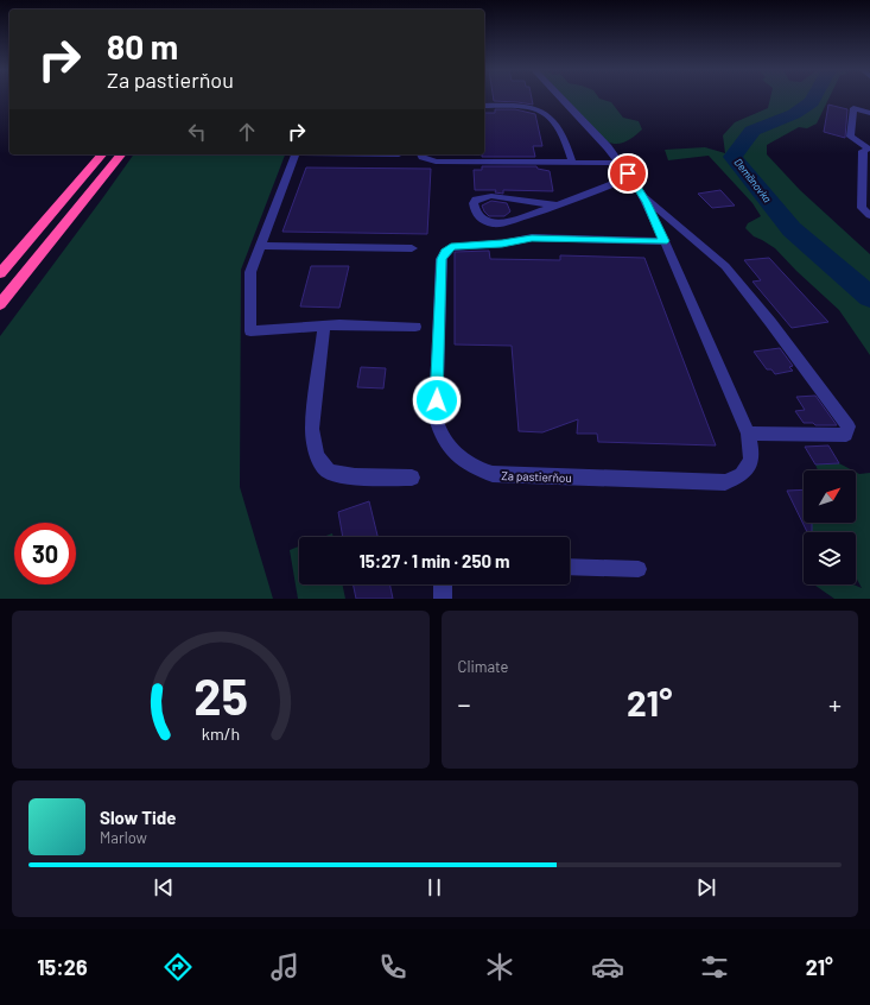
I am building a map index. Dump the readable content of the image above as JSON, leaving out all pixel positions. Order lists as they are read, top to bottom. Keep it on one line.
{"streets":{"street":["Za pastierňou"]},"water":["Demänovka"],"north":"top right","page":{"turn":["80 m","Za pastierňou"],"limit":"30","trip":"15:27 · 1 min · 250 m","tile":"Climate","heat":["−","21°","+"],"song":["Slow Tide","Marlow"],"tabs":["15:26","21°"],"gauge":["25","km/h"]}}
